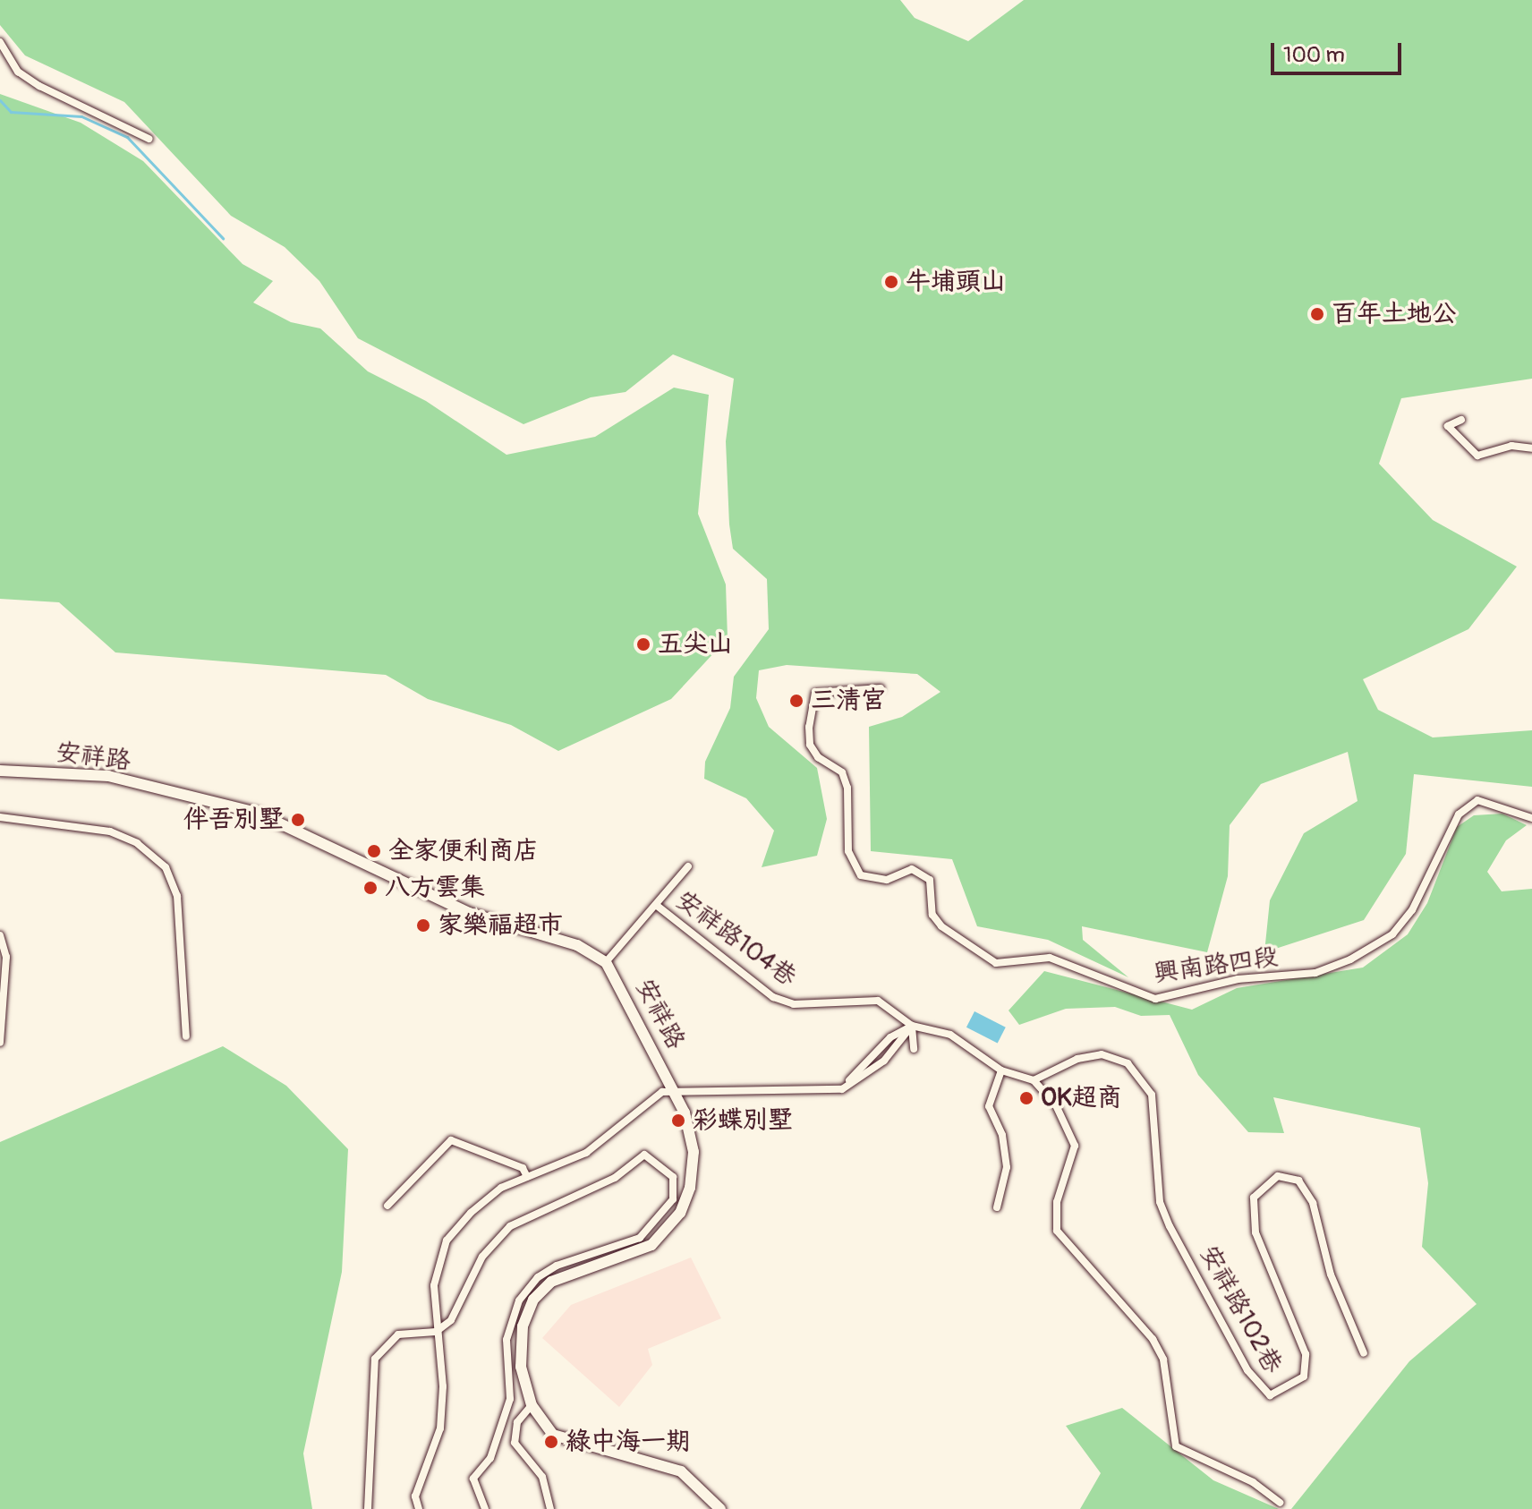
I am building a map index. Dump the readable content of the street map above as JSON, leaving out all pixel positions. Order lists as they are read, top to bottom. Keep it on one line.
{"streets":{"street":["安祥路","安祥路104巷","興南路四段","安祥路102巷"]},"crossings":[["安祥路","安祥路104巷"]],"places":["牛埔頭山","百年土地公","五尖山","三清宮","伴吾別墅","全家便利商店","八方雲集","家樂福超市","OK超商","彩蝶別墅","綠中海一期"],"scale_bar":"100 m"}
